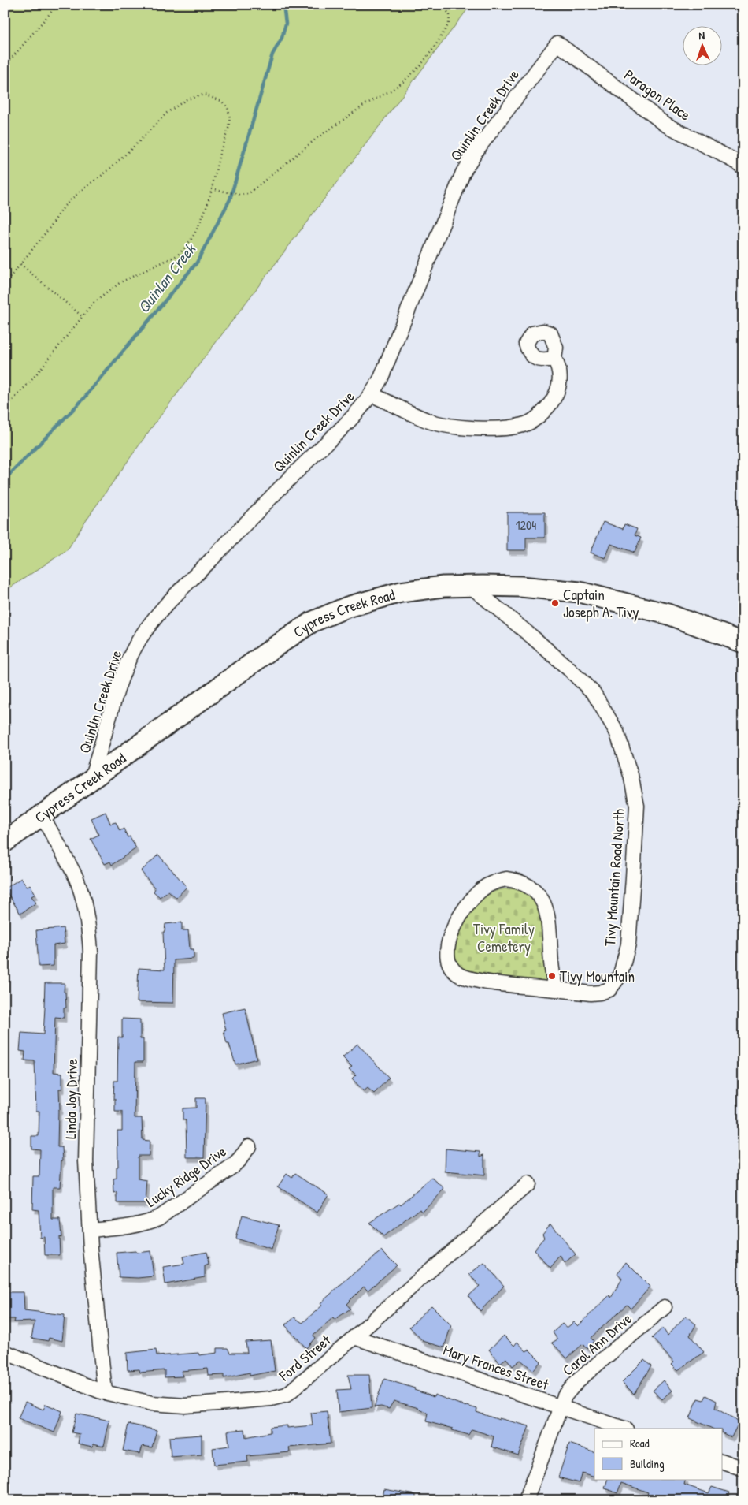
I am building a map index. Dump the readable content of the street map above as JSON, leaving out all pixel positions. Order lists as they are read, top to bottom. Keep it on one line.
{"streets":{"main road":["Cypress Creek Road"],"street":["Paragon Place","Quinlin Creek Drive","Tivy Mountain Road North","Linda Joy Drive","Lucky Ridge Drive","Carol Ann Drive","Ford Street","Mary Frances Street"]},"crossings":[["Paragon Place","Quinlin Creek Drive"],["Quinlin Creek Drive","Cypress Creek Road"],["Cypress Creek Road","Tivy Mountain Road North"],["Cypress Creek Road","Linda Joy Drive"],["Linda Joy Drive","Lucky Ridge Drive"],["Linda Joy Drive","Ford Street"],["Carol Ann Drive","Mary Frances Street"],["Ford Street","Mary Frances Street"]],"water":["Quinlan Creek"],"parks":["Tivy Family Cemetery"],"places":["Captain Joseph A. Tivy","Tivy Mountain"],"house_numbers":["1204"],"legend":["Road","Building"],"north":"top"}
